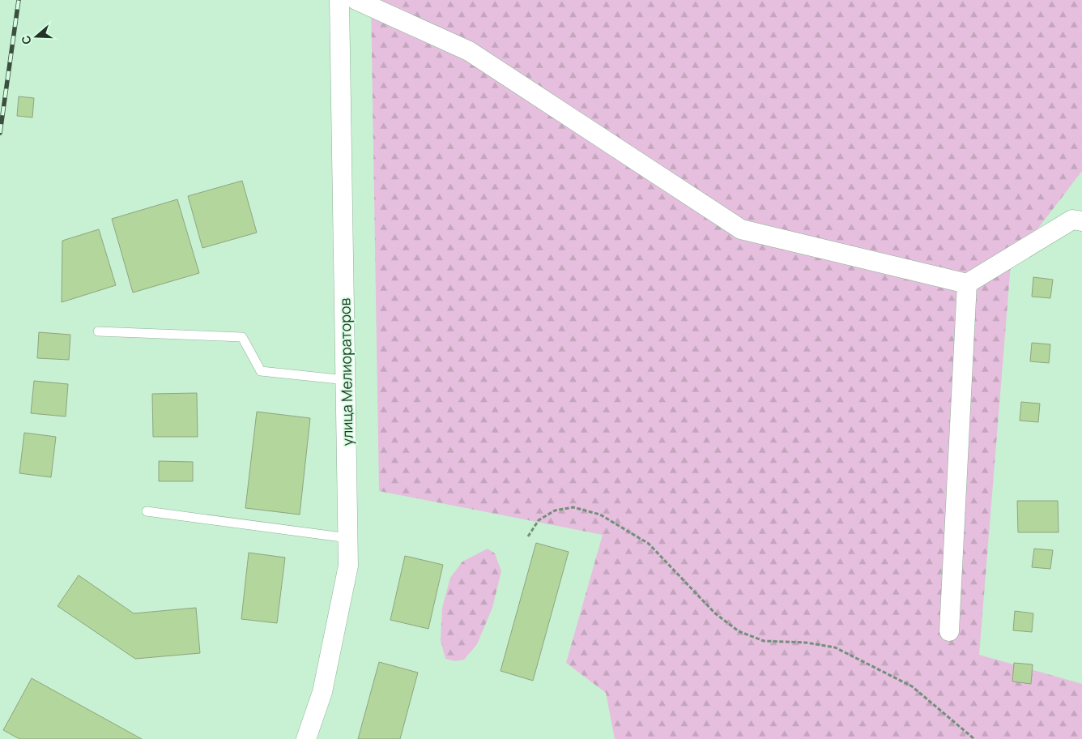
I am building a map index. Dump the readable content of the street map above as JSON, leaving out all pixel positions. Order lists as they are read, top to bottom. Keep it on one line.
{"streets":{"street":["улица Мелиораторов"]},"north":"left"}
